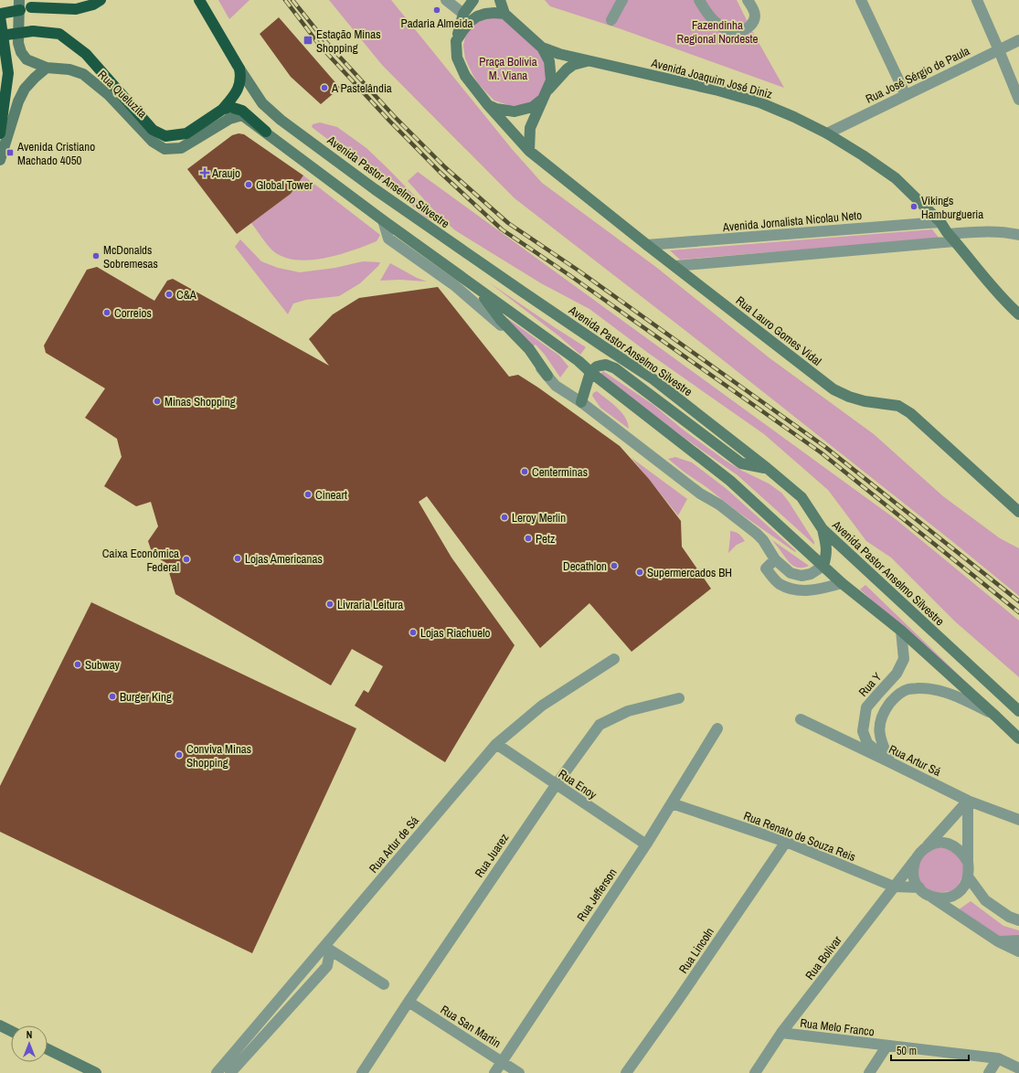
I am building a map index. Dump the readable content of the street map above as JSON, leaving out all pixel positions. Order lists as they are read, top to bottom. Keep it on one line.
{"streets":{"main road":["Avenida Joaquim José Diniz","Rua Queluzita","Avenida Pastor Anselmo Silvestre","Rua Lauro Gomes Vidal"],"street":["Rua José Sérgio de Paula","Avenida Jornalista Nicolau Neto","Rua Y","Rua Artur Sá","Rua Enoy","Rua Renato de Souza Reis","Rua Artur de Sá","Rua Juarez","Rua Jefferson","Rua Lincoln","Rua Bolívar","Rua San Martin","Rua Melo Franco"]},"crossings":[["Rua José Sérgio de Paula","Avenida Joaquim José Diniz"],["Avenida Joaquim José Diniz","Avenida Jornalista Nicolau Neto"],["Avenida Joaquim José Diniz","Rua Lauro Gomes Vidal"],["Avenida Jornalista Nicolau Neto","Rua Lauro Gomes Vidal"],["Rua Y","Rua Artur Sá"],["Rua Enoy","Rua Artur de Sá"],["Rua Enoy","Rua Juarez"],["Rua Enoy","Rua Jefferson"],["Rua Renato de Souza Reis","Rua Jefferson"],["Rua Renato de Souza Reis","Rua Lincoln"],["Rua Renato de Souza Reis","Rua Bolívar"],["Rua Juarez","Rua San Martin"],["Rua Jefferson","Rua San Martin"],["Rua Bolívar","Rua Melo Franco"]],"parks":["Fazendinha Regional Nordeste","Praça Bolívia M. Viana"],"places":{"other":["Padaria Almeida","A Pastelândia","Global Tower","Vikings Hamburgueria","McDonalds Sobremesas","C&A","Correios","Minas Shopping","Centerminas","Cineart","Leroy Merlin","Petz","Lojas Americanas","Caixa Econômica Federal","Decathlon","Supermercados BH","Livraria Leitura","Lojas Riachuelo","Subway","Burger King","Conviva Minas Shopping"],"transit":["Estação Minas Shopping","Avenida Cristiano Machado 4050"],"health":["Araujo"]},"scale_bar":"50 m","north":"top"}
